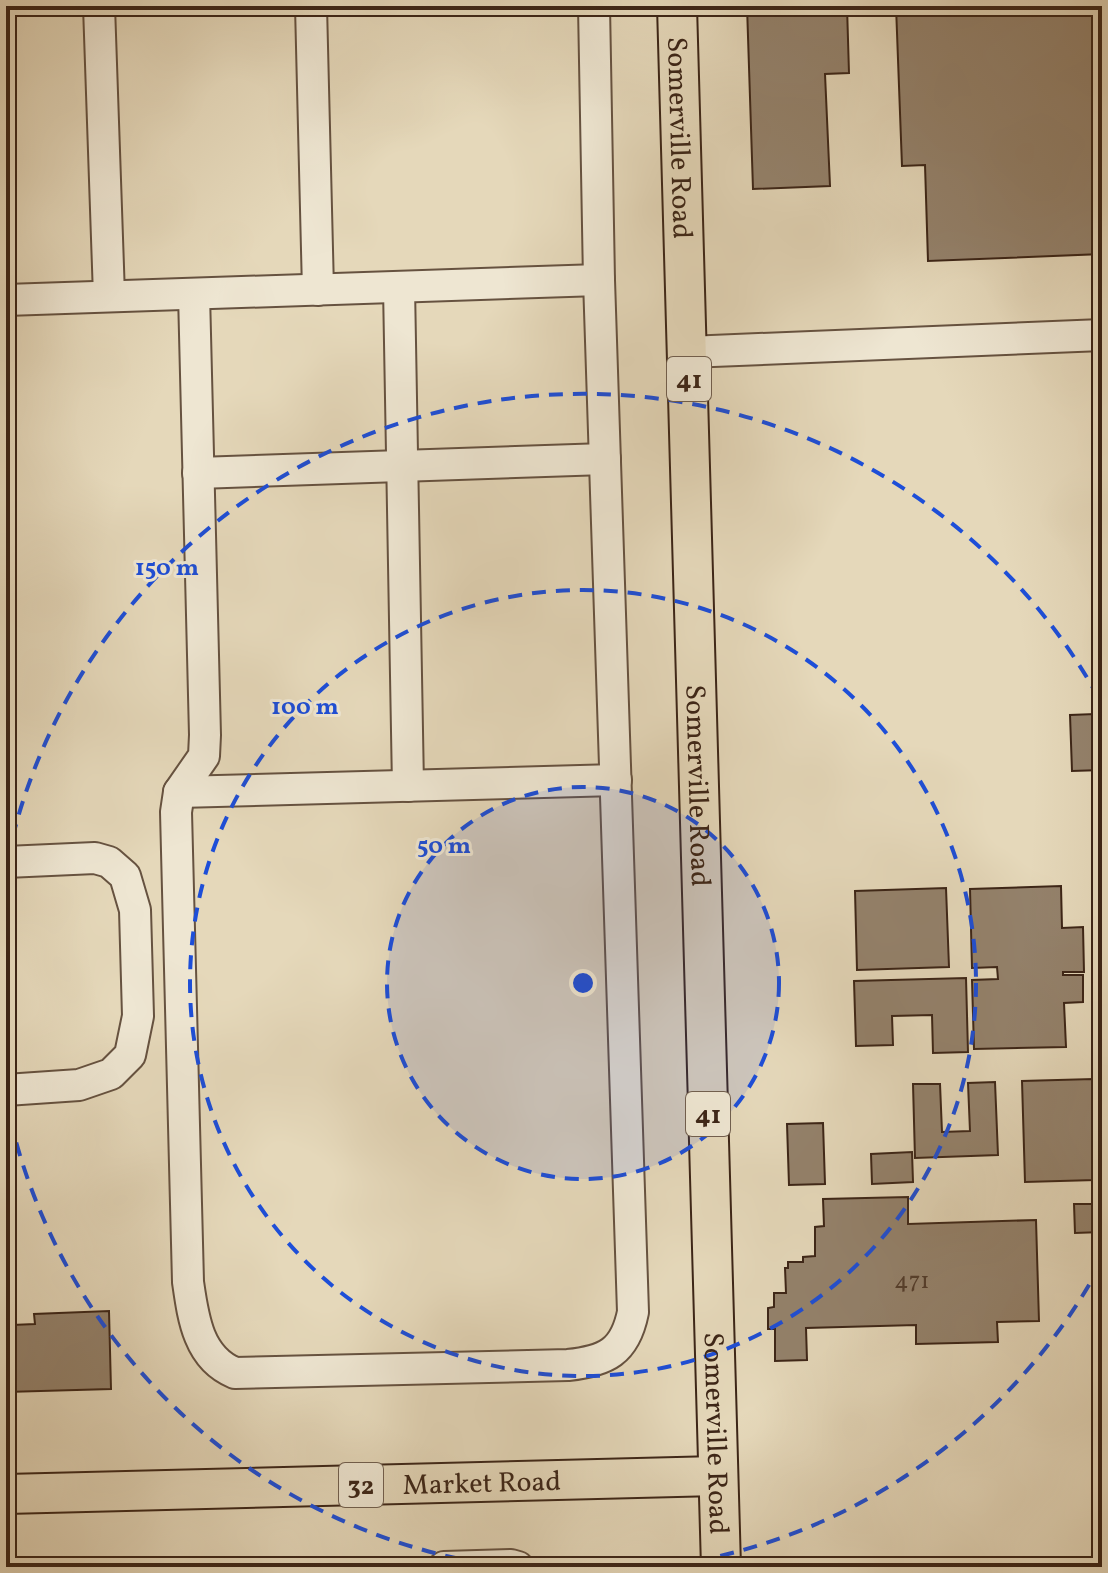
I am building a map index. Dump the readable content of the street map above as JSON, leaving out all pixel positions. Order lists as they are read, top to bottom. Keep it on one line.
{"streets":{"main road":["Somerville Road","41","Market Road","32"]},"crossings":[["Somerville Road","Market Road"]],"house_numbers":["471"],"rings":["150 m","100 m","50 m"]}
